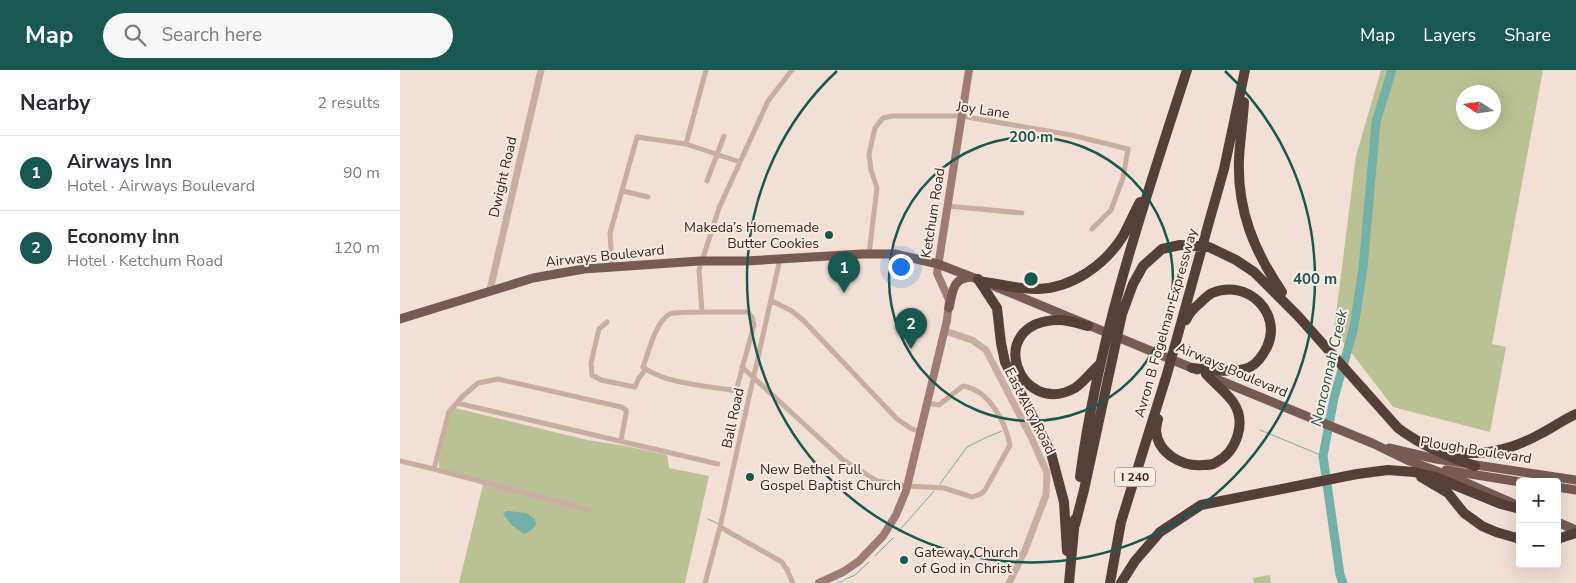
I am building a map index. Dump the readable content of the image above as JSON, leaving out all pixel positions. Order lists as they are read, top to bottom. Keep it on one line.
{"streets":{"highway":["Avron B Fogelman Expressway","I 240"],"main road":["Ketchum Road","Airways Boulevard","Plough Boulevard"],"street":["Joy Lane","Dwight Road","East Alcy Road","Ball Road"]},"crossings":[["Joy Lane","Ketchum Road"],["Joy Lane","Airways Boulevard"],["Dwight Road","Airways Boulevard"],["Ketchum Road","Airways Boulevard"],["Ketchum Road","East Alcy Road"],["Airways Boulevard","Ball Road"],["Airways Boulevard","Plough Boulevard"]],"water":["Nonconnah Creek"],"places":["Makeda’s Homemade Butter Cookies","New Bethel Full Gospel Baptist Church","Gateway Church of God in Christ"],"north":"left","page":{"header":"Map","search":"Search here","nav":["Map","Layers","Share"],"heading":["Nearby","2 results"],"list":[{"mark":"1","name":"Airways Inn","note":"Hotel · Airways Boulevard","value":"90 m"},{"mark":"2","name":"Economy Inn","note":"Hotel · Ketchum Road","value":"120 m"}],"pins":["1","2"],"map_buttons":["+","−"]},"rings":["200 m","400 m"]}
